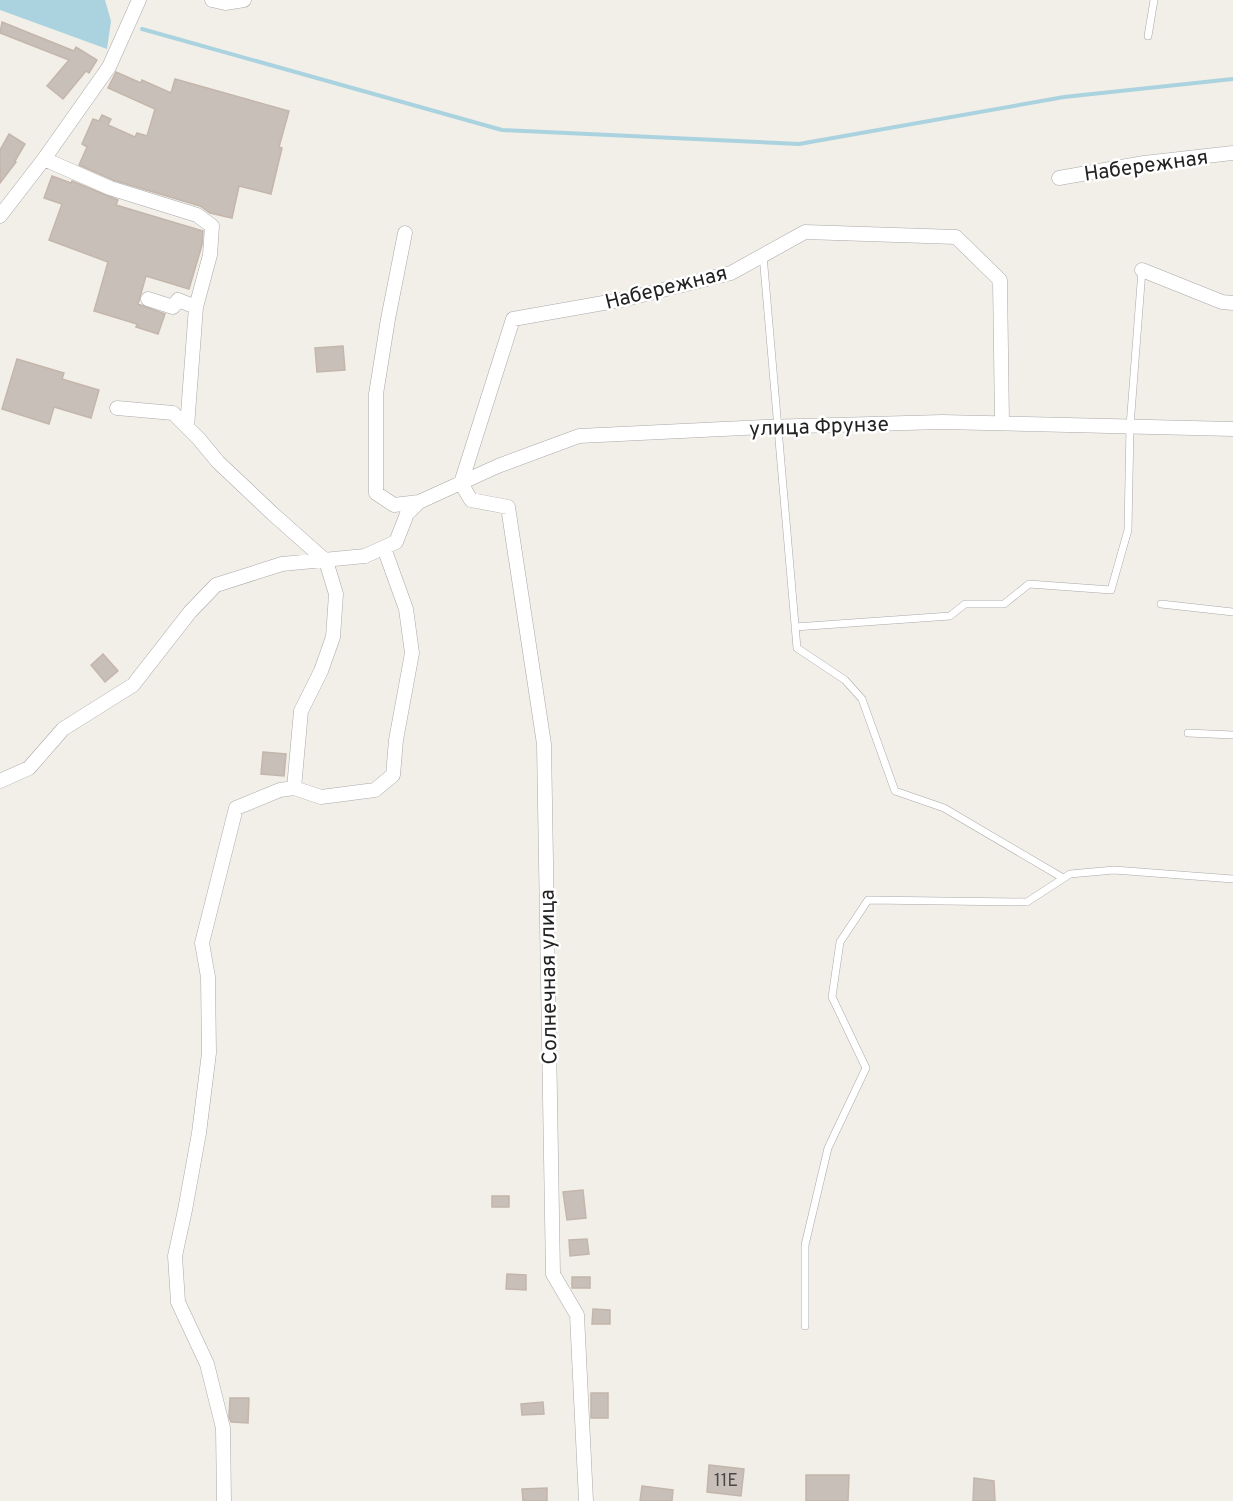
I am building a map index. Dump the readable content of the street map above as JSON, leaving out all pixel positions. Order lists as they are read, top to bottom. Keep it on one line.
{"streets":{"street":["Набережная","улица Фрунзе","Солнечная улица"]},"crossings":[["Набережная","улица Фрунзе"],["Набережная","Солнечная улица"],["улица Фрунзе","Солнечная улица"]],"house_numbers":["11Е"]}
